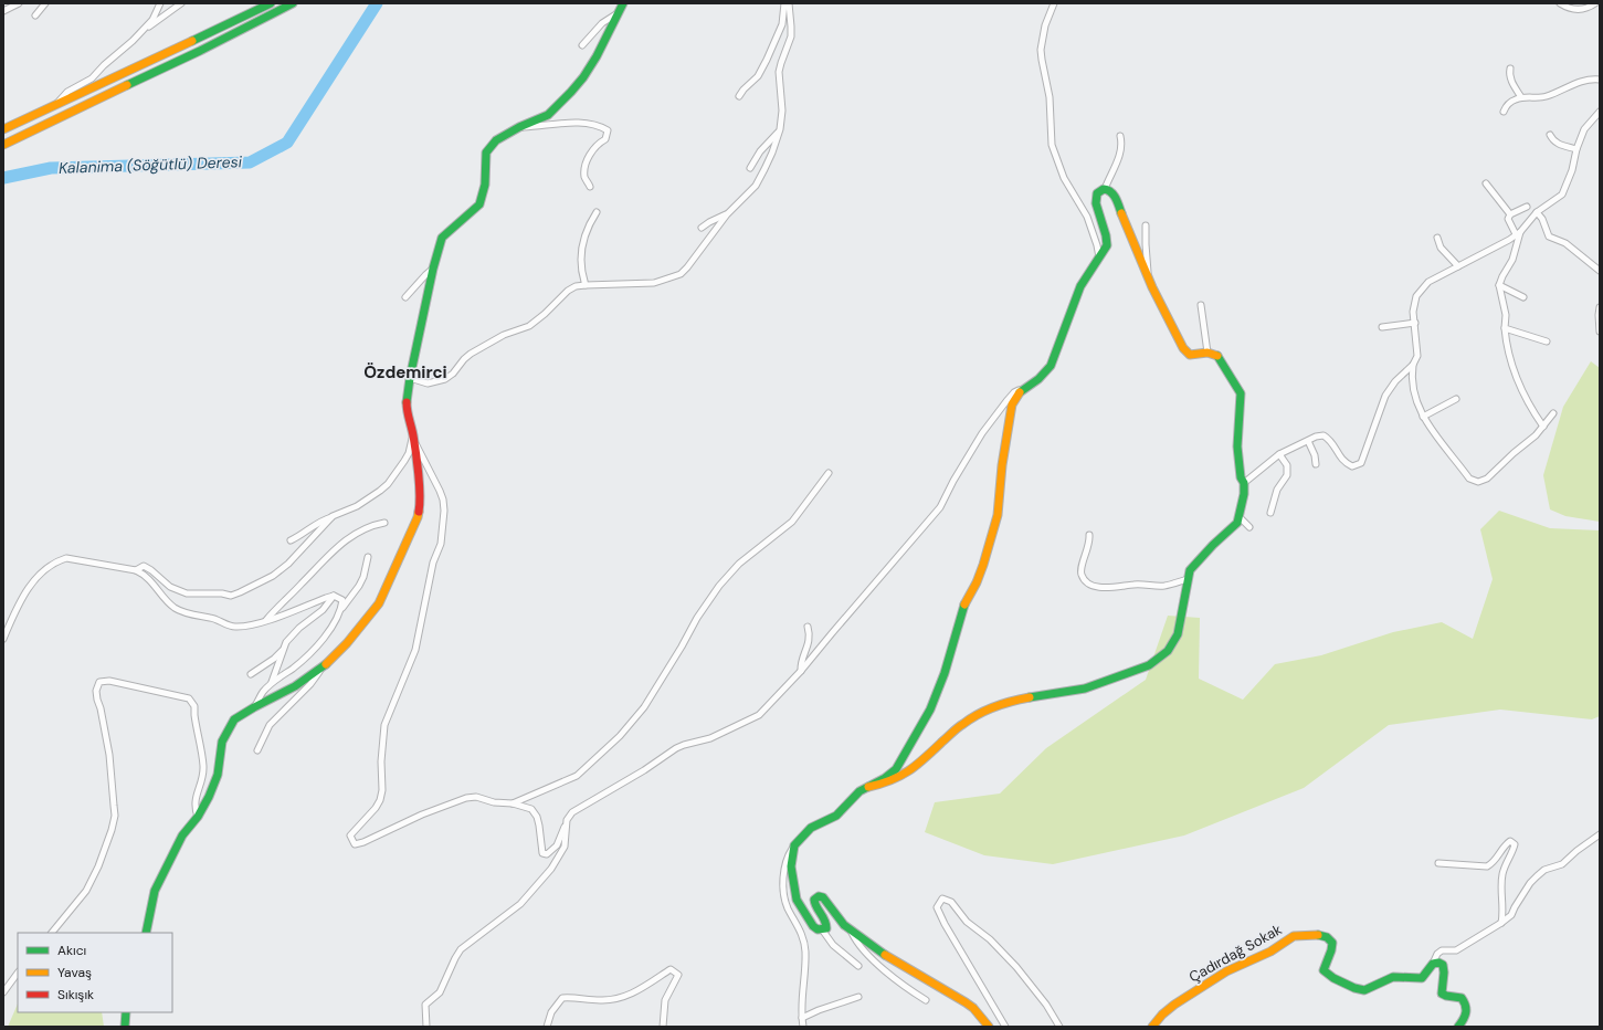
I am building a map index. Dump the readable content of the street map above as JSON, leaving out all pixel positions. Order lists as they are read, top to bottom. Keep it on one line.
{"streets":{"street":["Çadırdağ Sokak"]},"districts":["Özdemirci"],"water":["Kalanima (Söğütlü) Deresi"],"legend":["Akıcı","Yavaş","Sıkışık"]}
